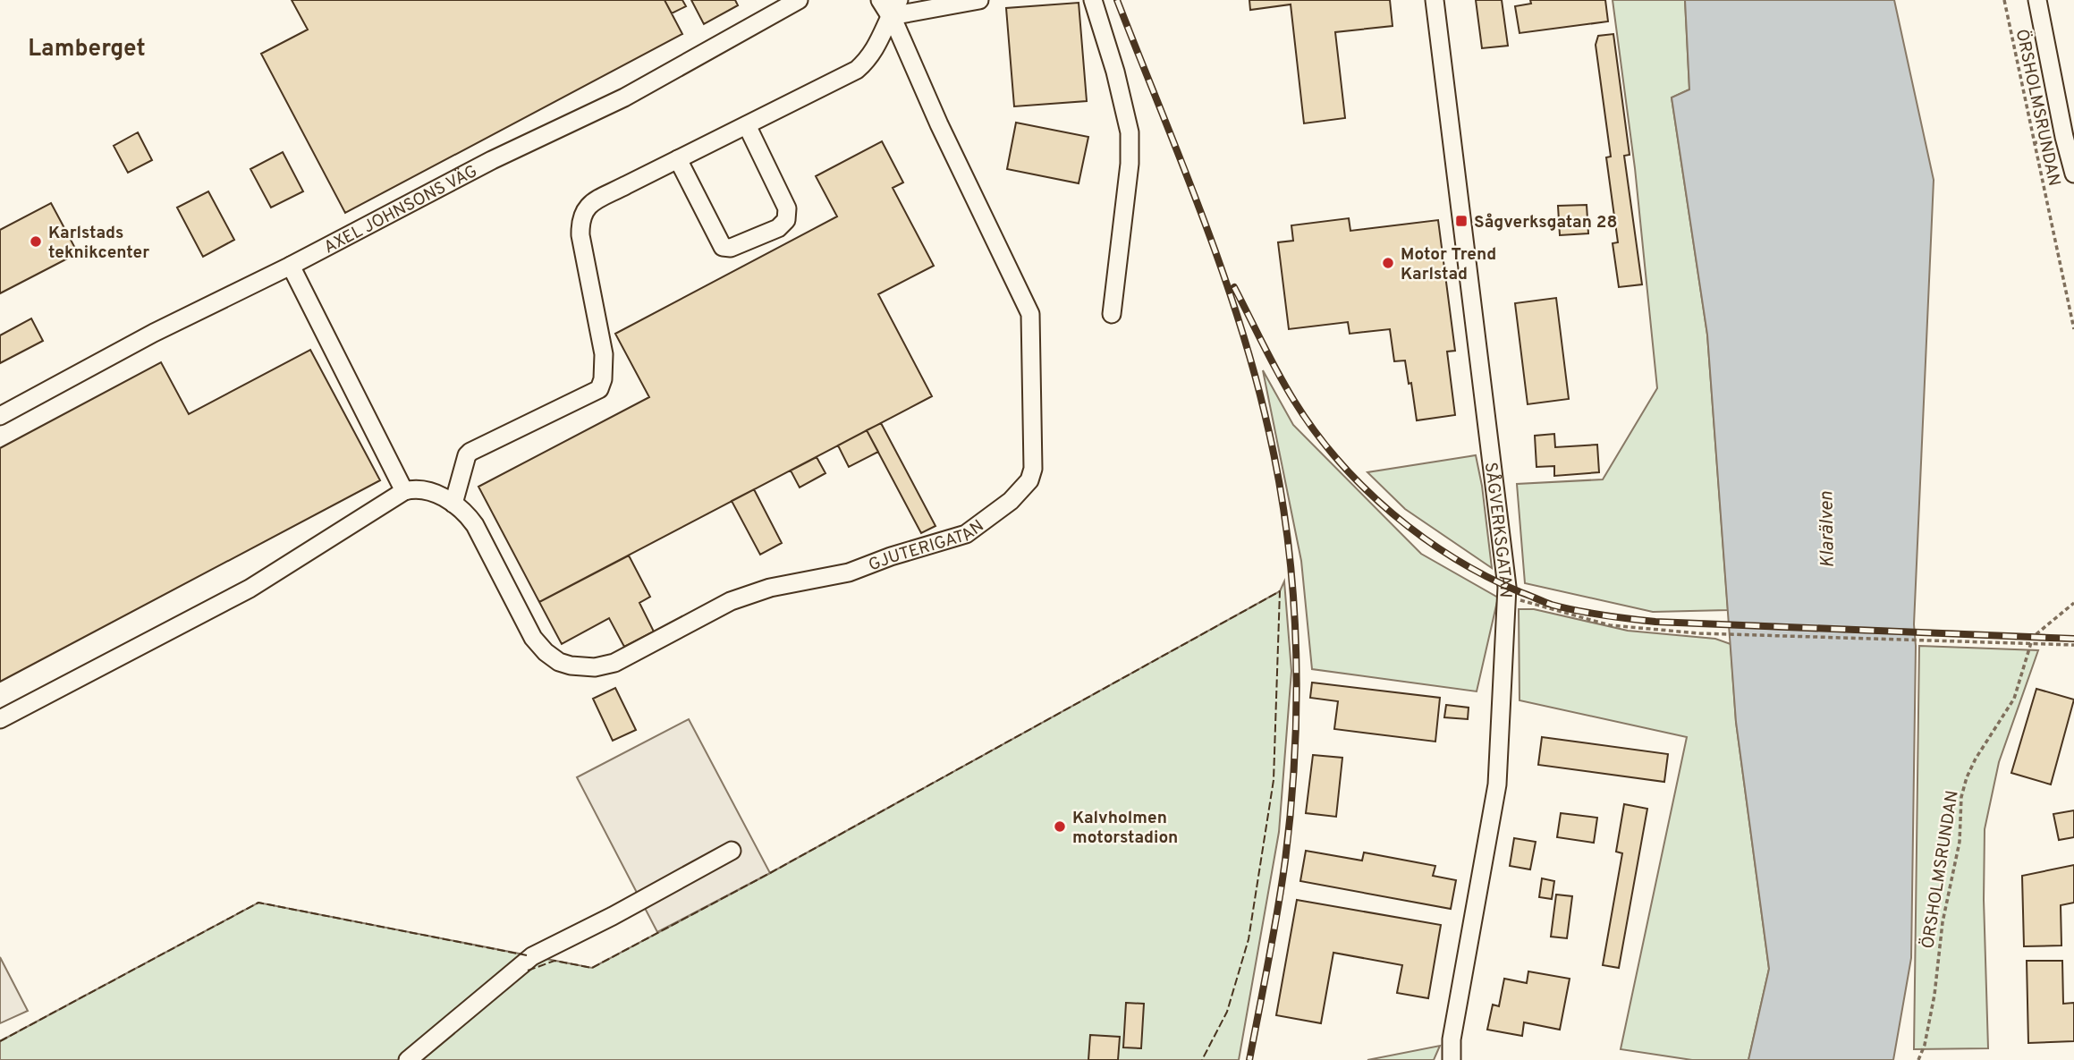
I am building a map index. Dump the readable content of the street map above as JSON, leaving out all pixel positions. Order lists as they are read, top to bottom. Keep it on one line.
{"streets":{"street":["AXEL JOHNSONS VÄG","SÅGVERKSGATAN","GJUTERIGATAN"],"path":["ÖRSHOLMSRUNDAN"]},"districts":["Lamberget"],"water":["Klarälven"],"places":{"transit":["Sågverksgatan 28"],"other":["Karlstads teknikcenter","Motor Trend Karlstad","Kalvholmen motorstadion"]}}
